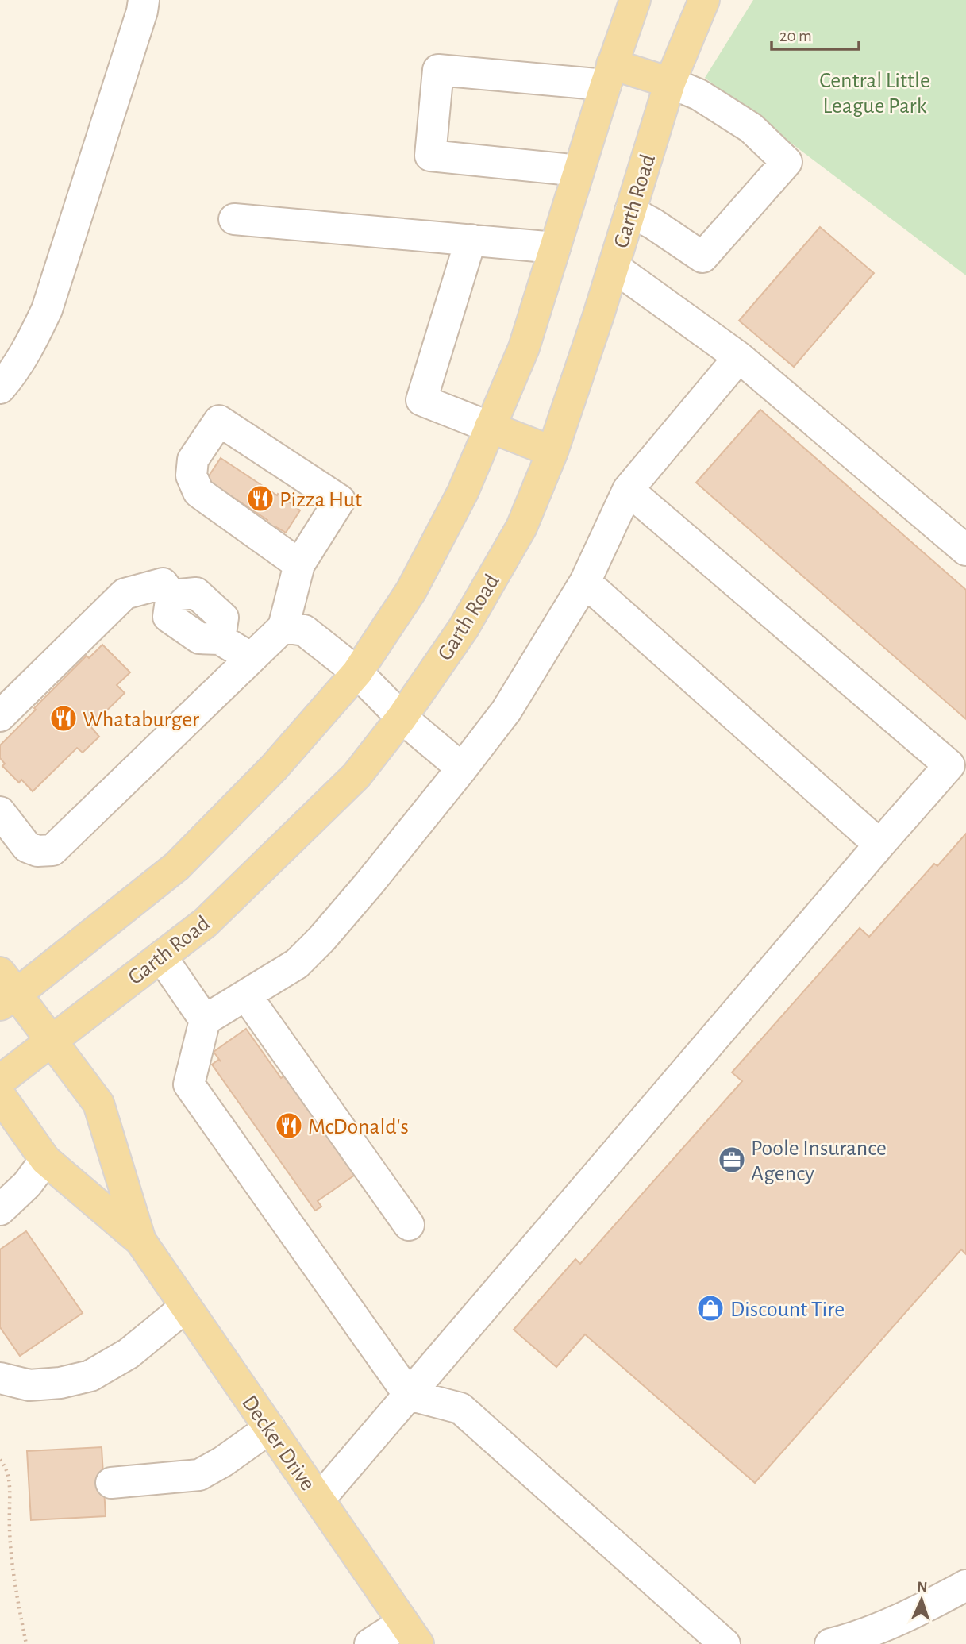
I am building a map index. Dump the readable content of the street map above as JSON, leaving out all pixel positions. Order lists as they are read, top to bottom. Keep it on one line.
{"streets":{"main road":["Garth Road","Decker Drive"]},"crossings":[["Garth Road","Decker Drive"]],"parks":["Central Little League Park"],"places":{"restaurant":["Pizza Hut","Whataburger","McDonald's"],"office":["Poole Insurance Agency"],"shop":["Discount Tire"]},"scale_bar":"20 m","north":"top"}
